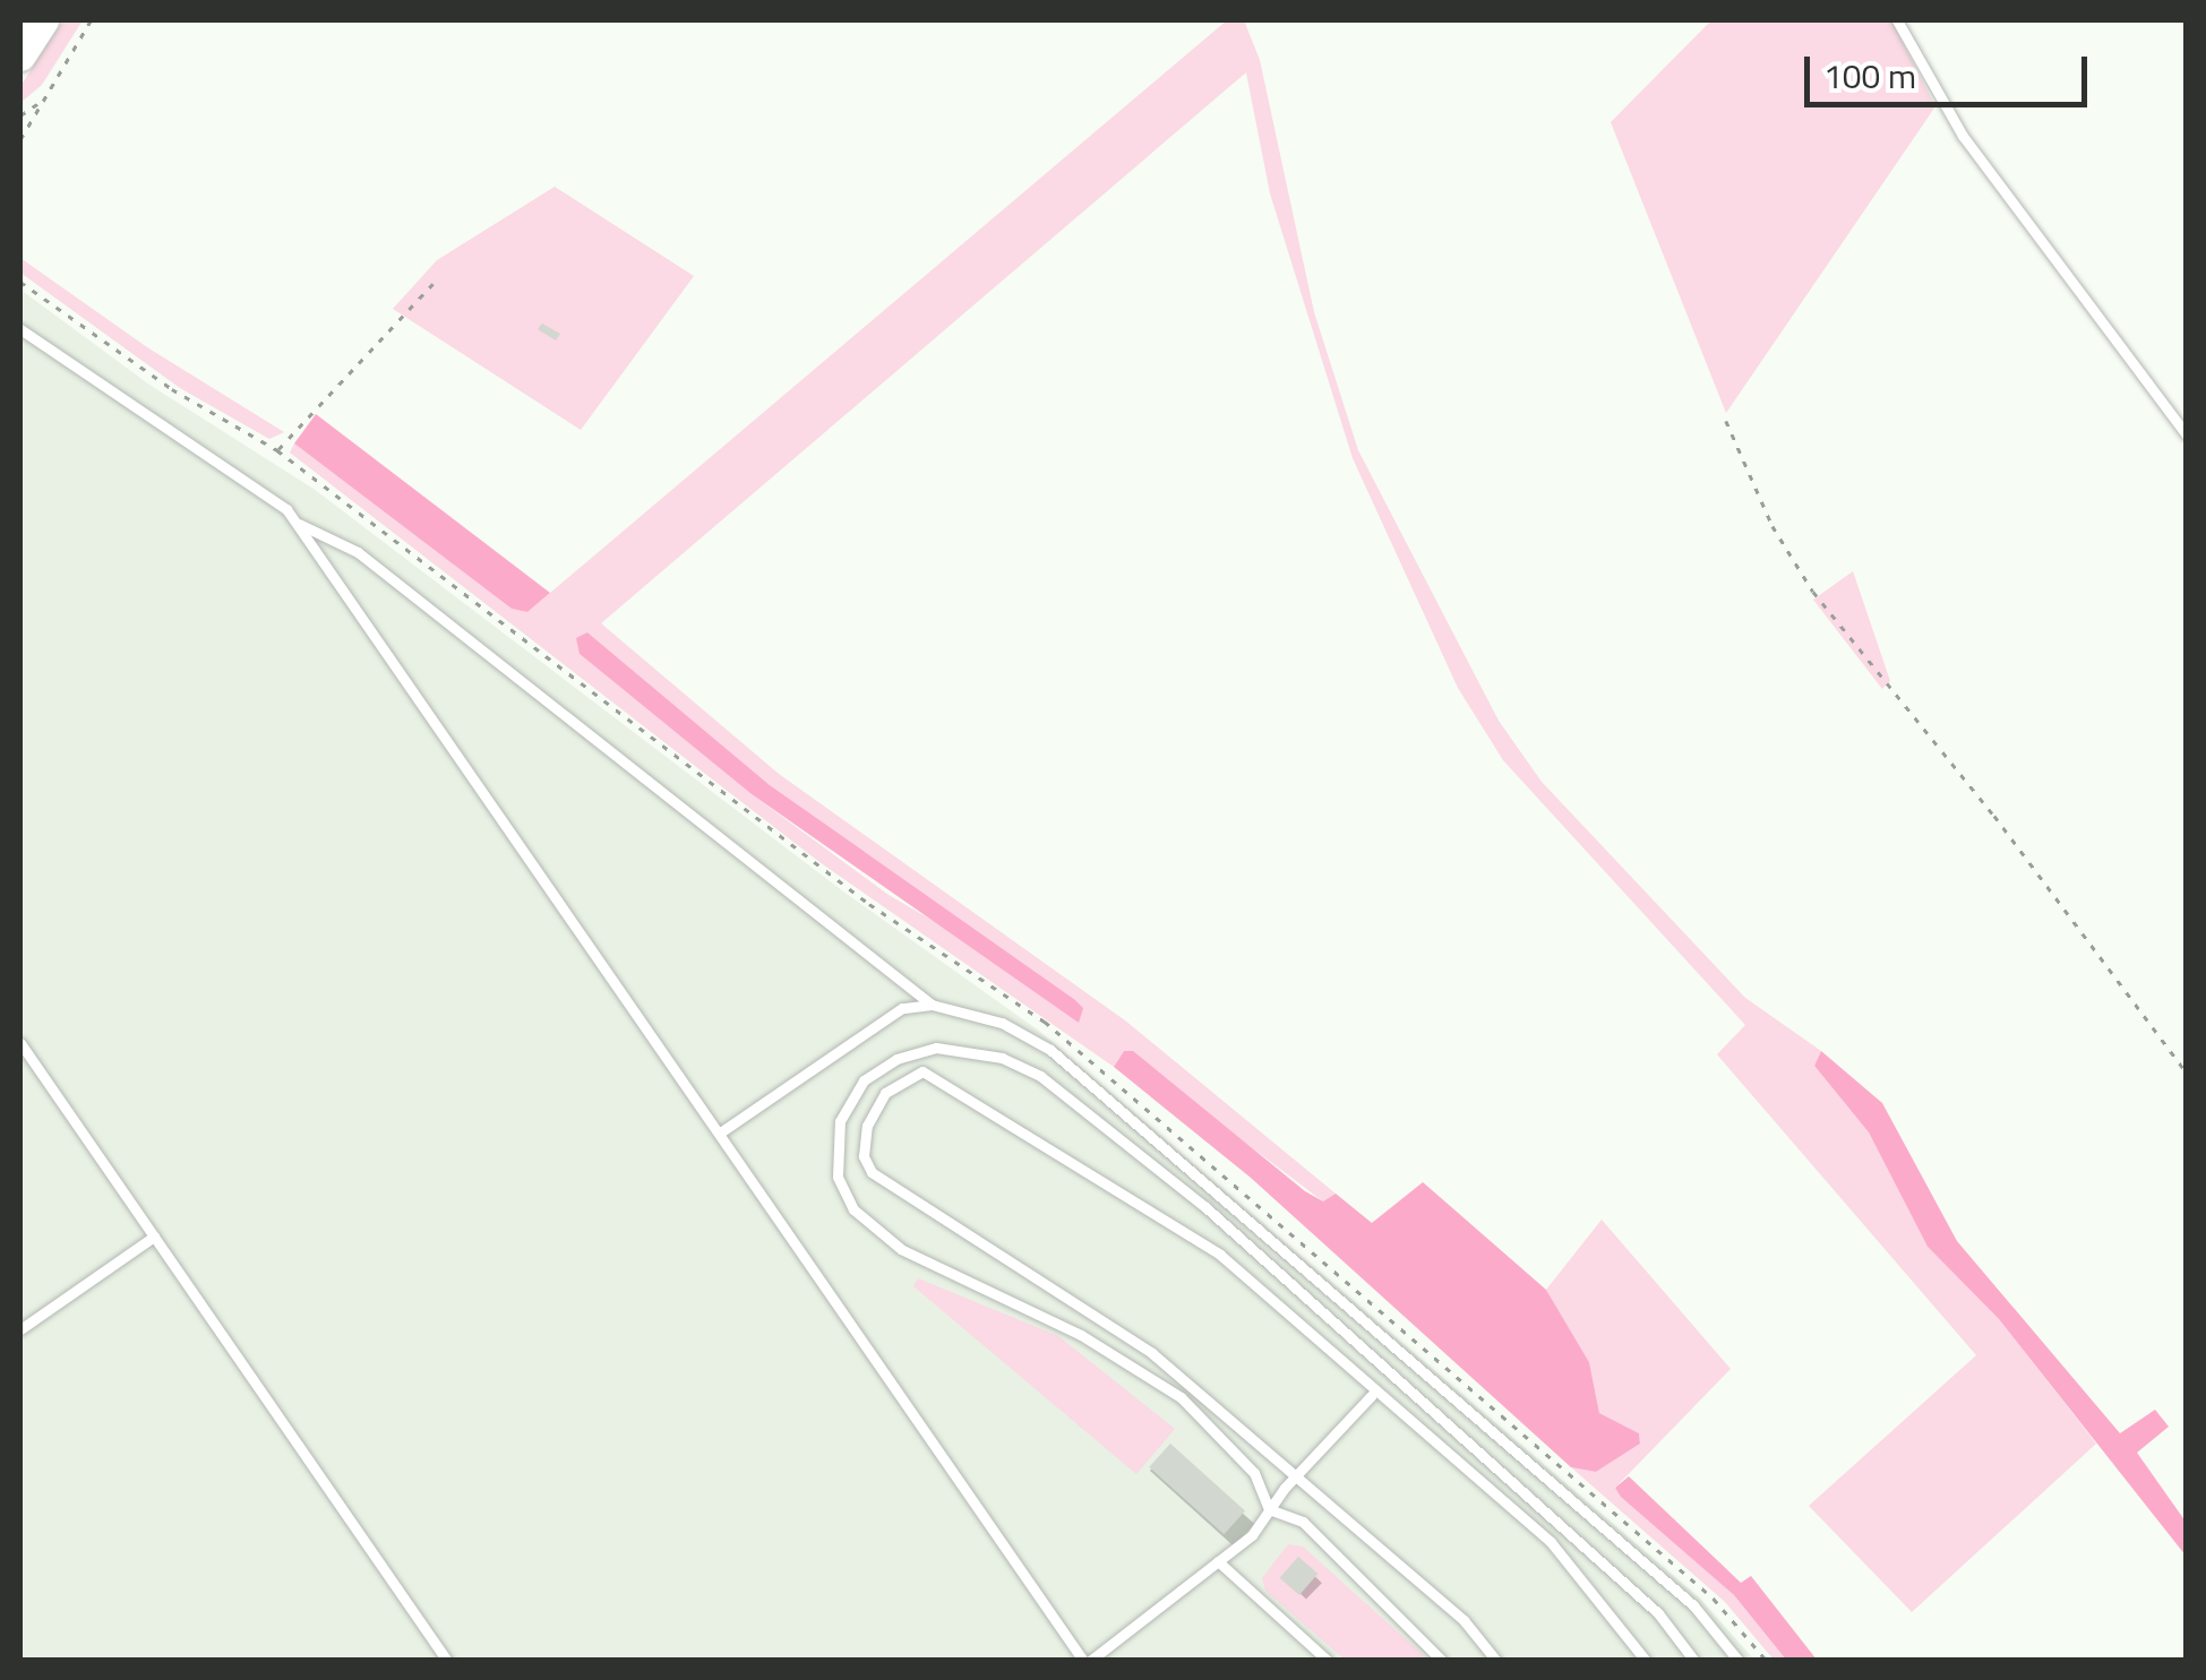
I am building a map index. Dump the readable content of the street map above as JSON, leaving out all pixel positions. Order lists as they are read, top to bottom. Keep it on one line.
{"scale_bar":"100 m"}
